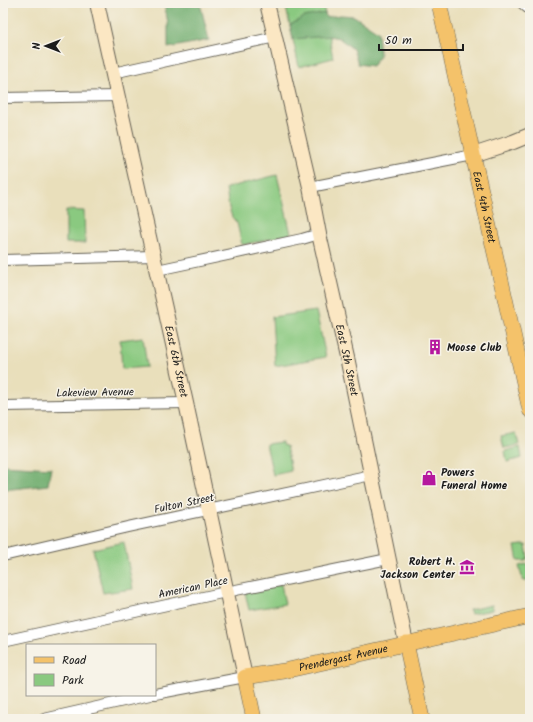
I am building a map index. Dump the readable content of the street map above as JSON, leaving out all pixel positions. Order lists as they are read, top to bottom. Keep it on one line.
{"streets":{"main road":["East 4th Street","East 5th Street","East 6th Street","Prendergast Avenue"],"street":["Lakeview Avenue","Fulton Street","American Place"]},"crossings":[["East 5th Street","Fulton Street"],["East 5th Street","American Place"],["East 5th Street","Prendergast Avenue"],["East 6th Street","Lakeview Avenue"],["East 6th Street","Fulton Street"],["East 6th Street","American Place"],["East 6th Street","Prendergast Avenue"]],"places":{"building":["Moose Club"],"shop":["Powers Funeral Home"],"museum":["Robert H. Jackson Center"]},"legend":["Road","Park"],"scale_bar":"50 m","north":"left"}
